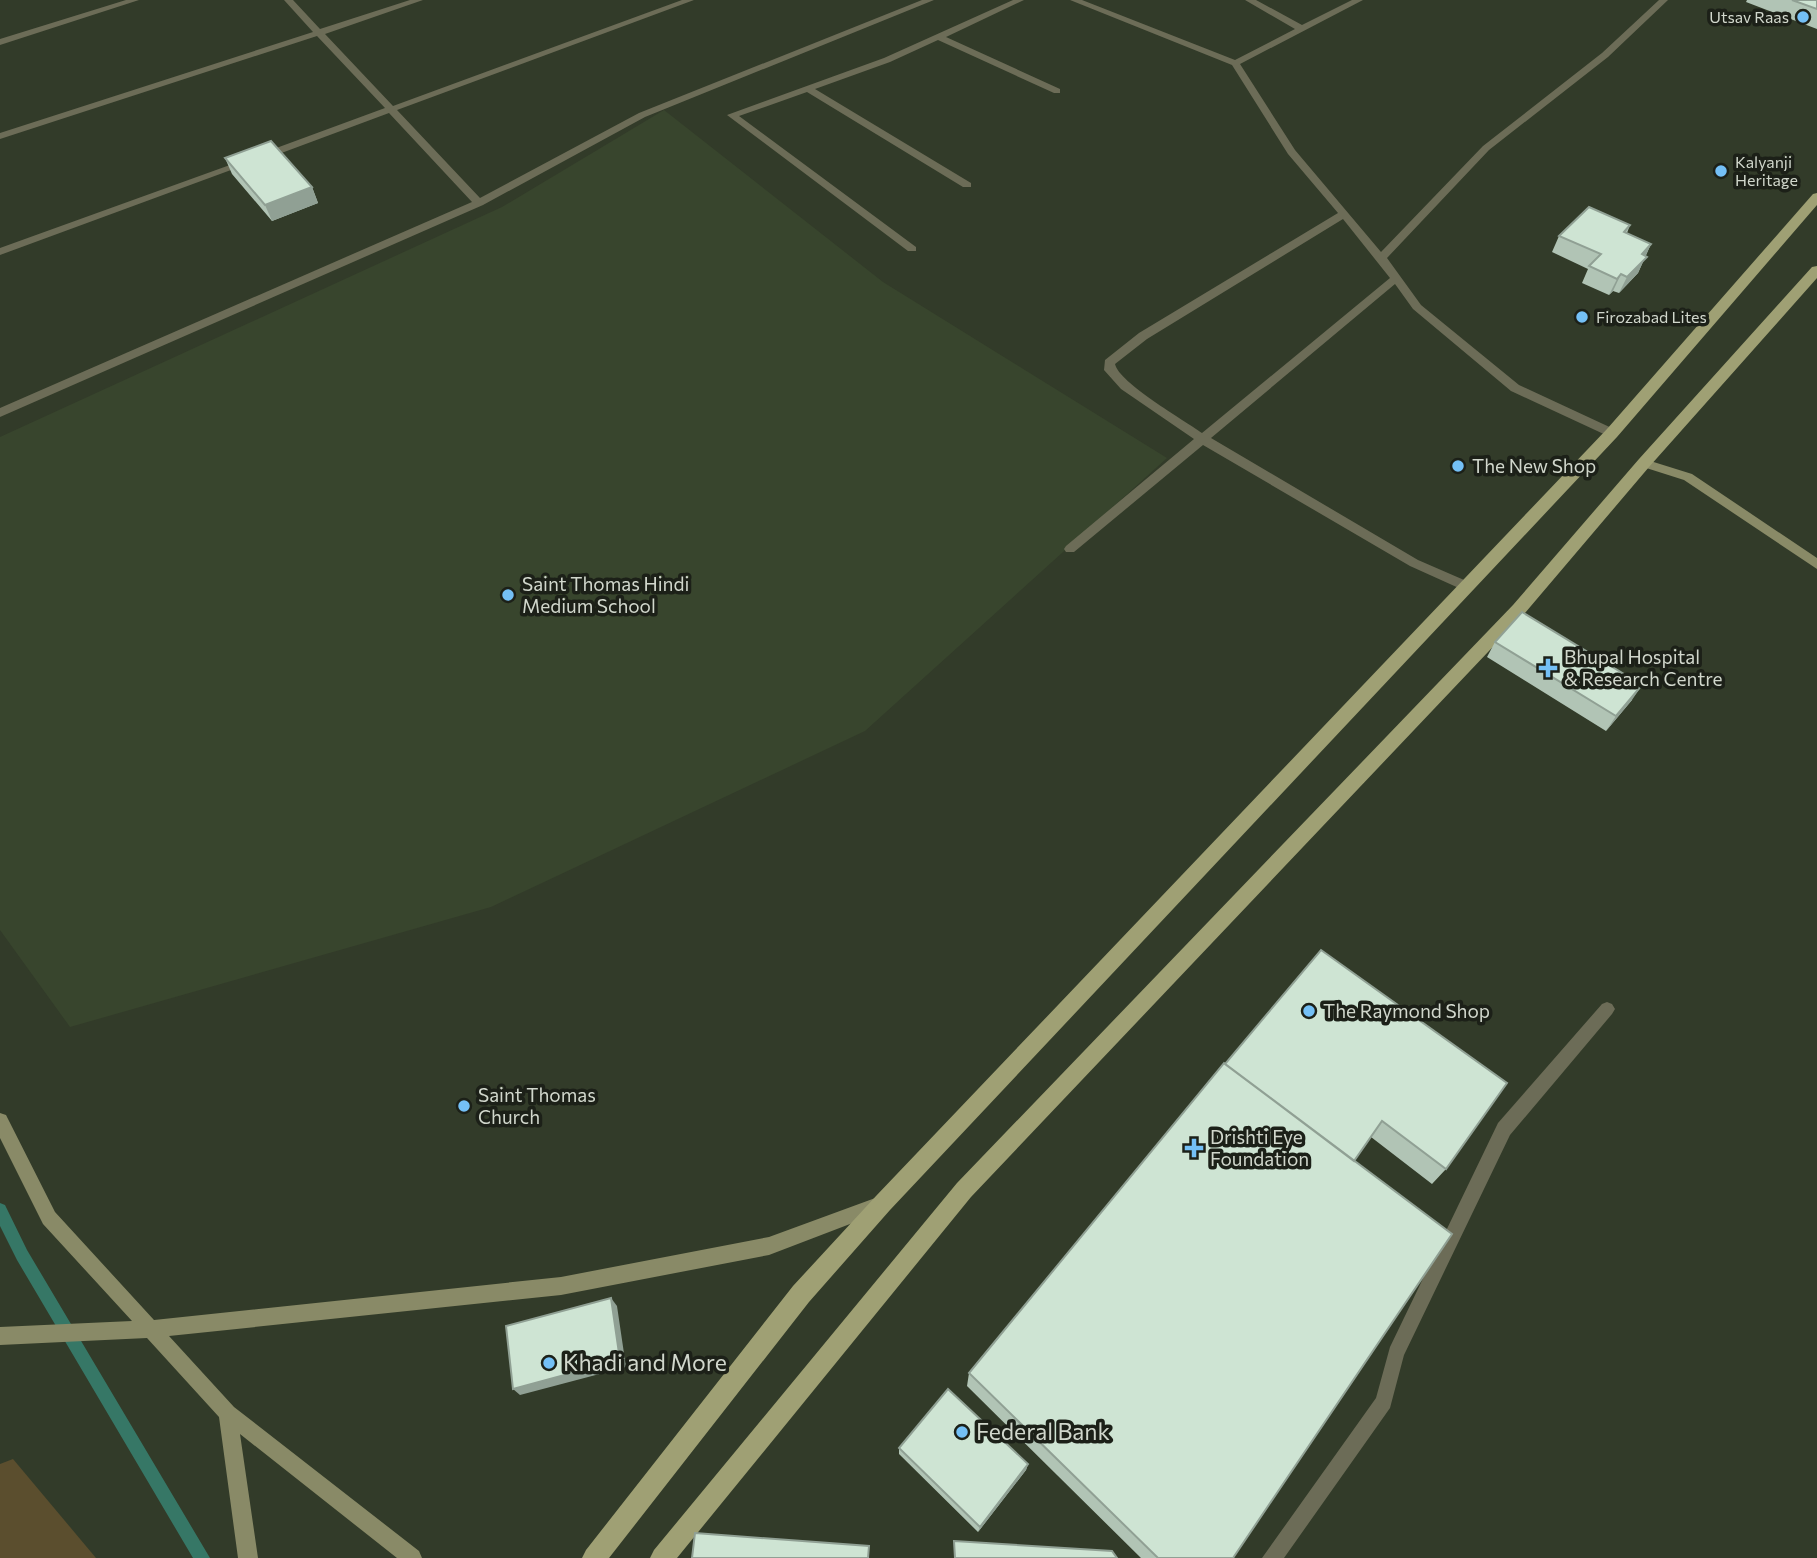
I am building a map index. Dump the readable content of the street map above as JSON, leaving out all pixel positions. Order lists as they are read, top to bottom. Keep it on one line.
{"places":{"other":["Utsav Raas","Kalyanji Heritage","Firozabad Lites","The New Shop","Saint Thomas Hindi Medium School","The Raymond Shop","Saint Thomas Church","Khadi and More","Federal Bank"],"health":["Bhupal Hospital & Research Centre","Drishti Eye Foundation"]}}
